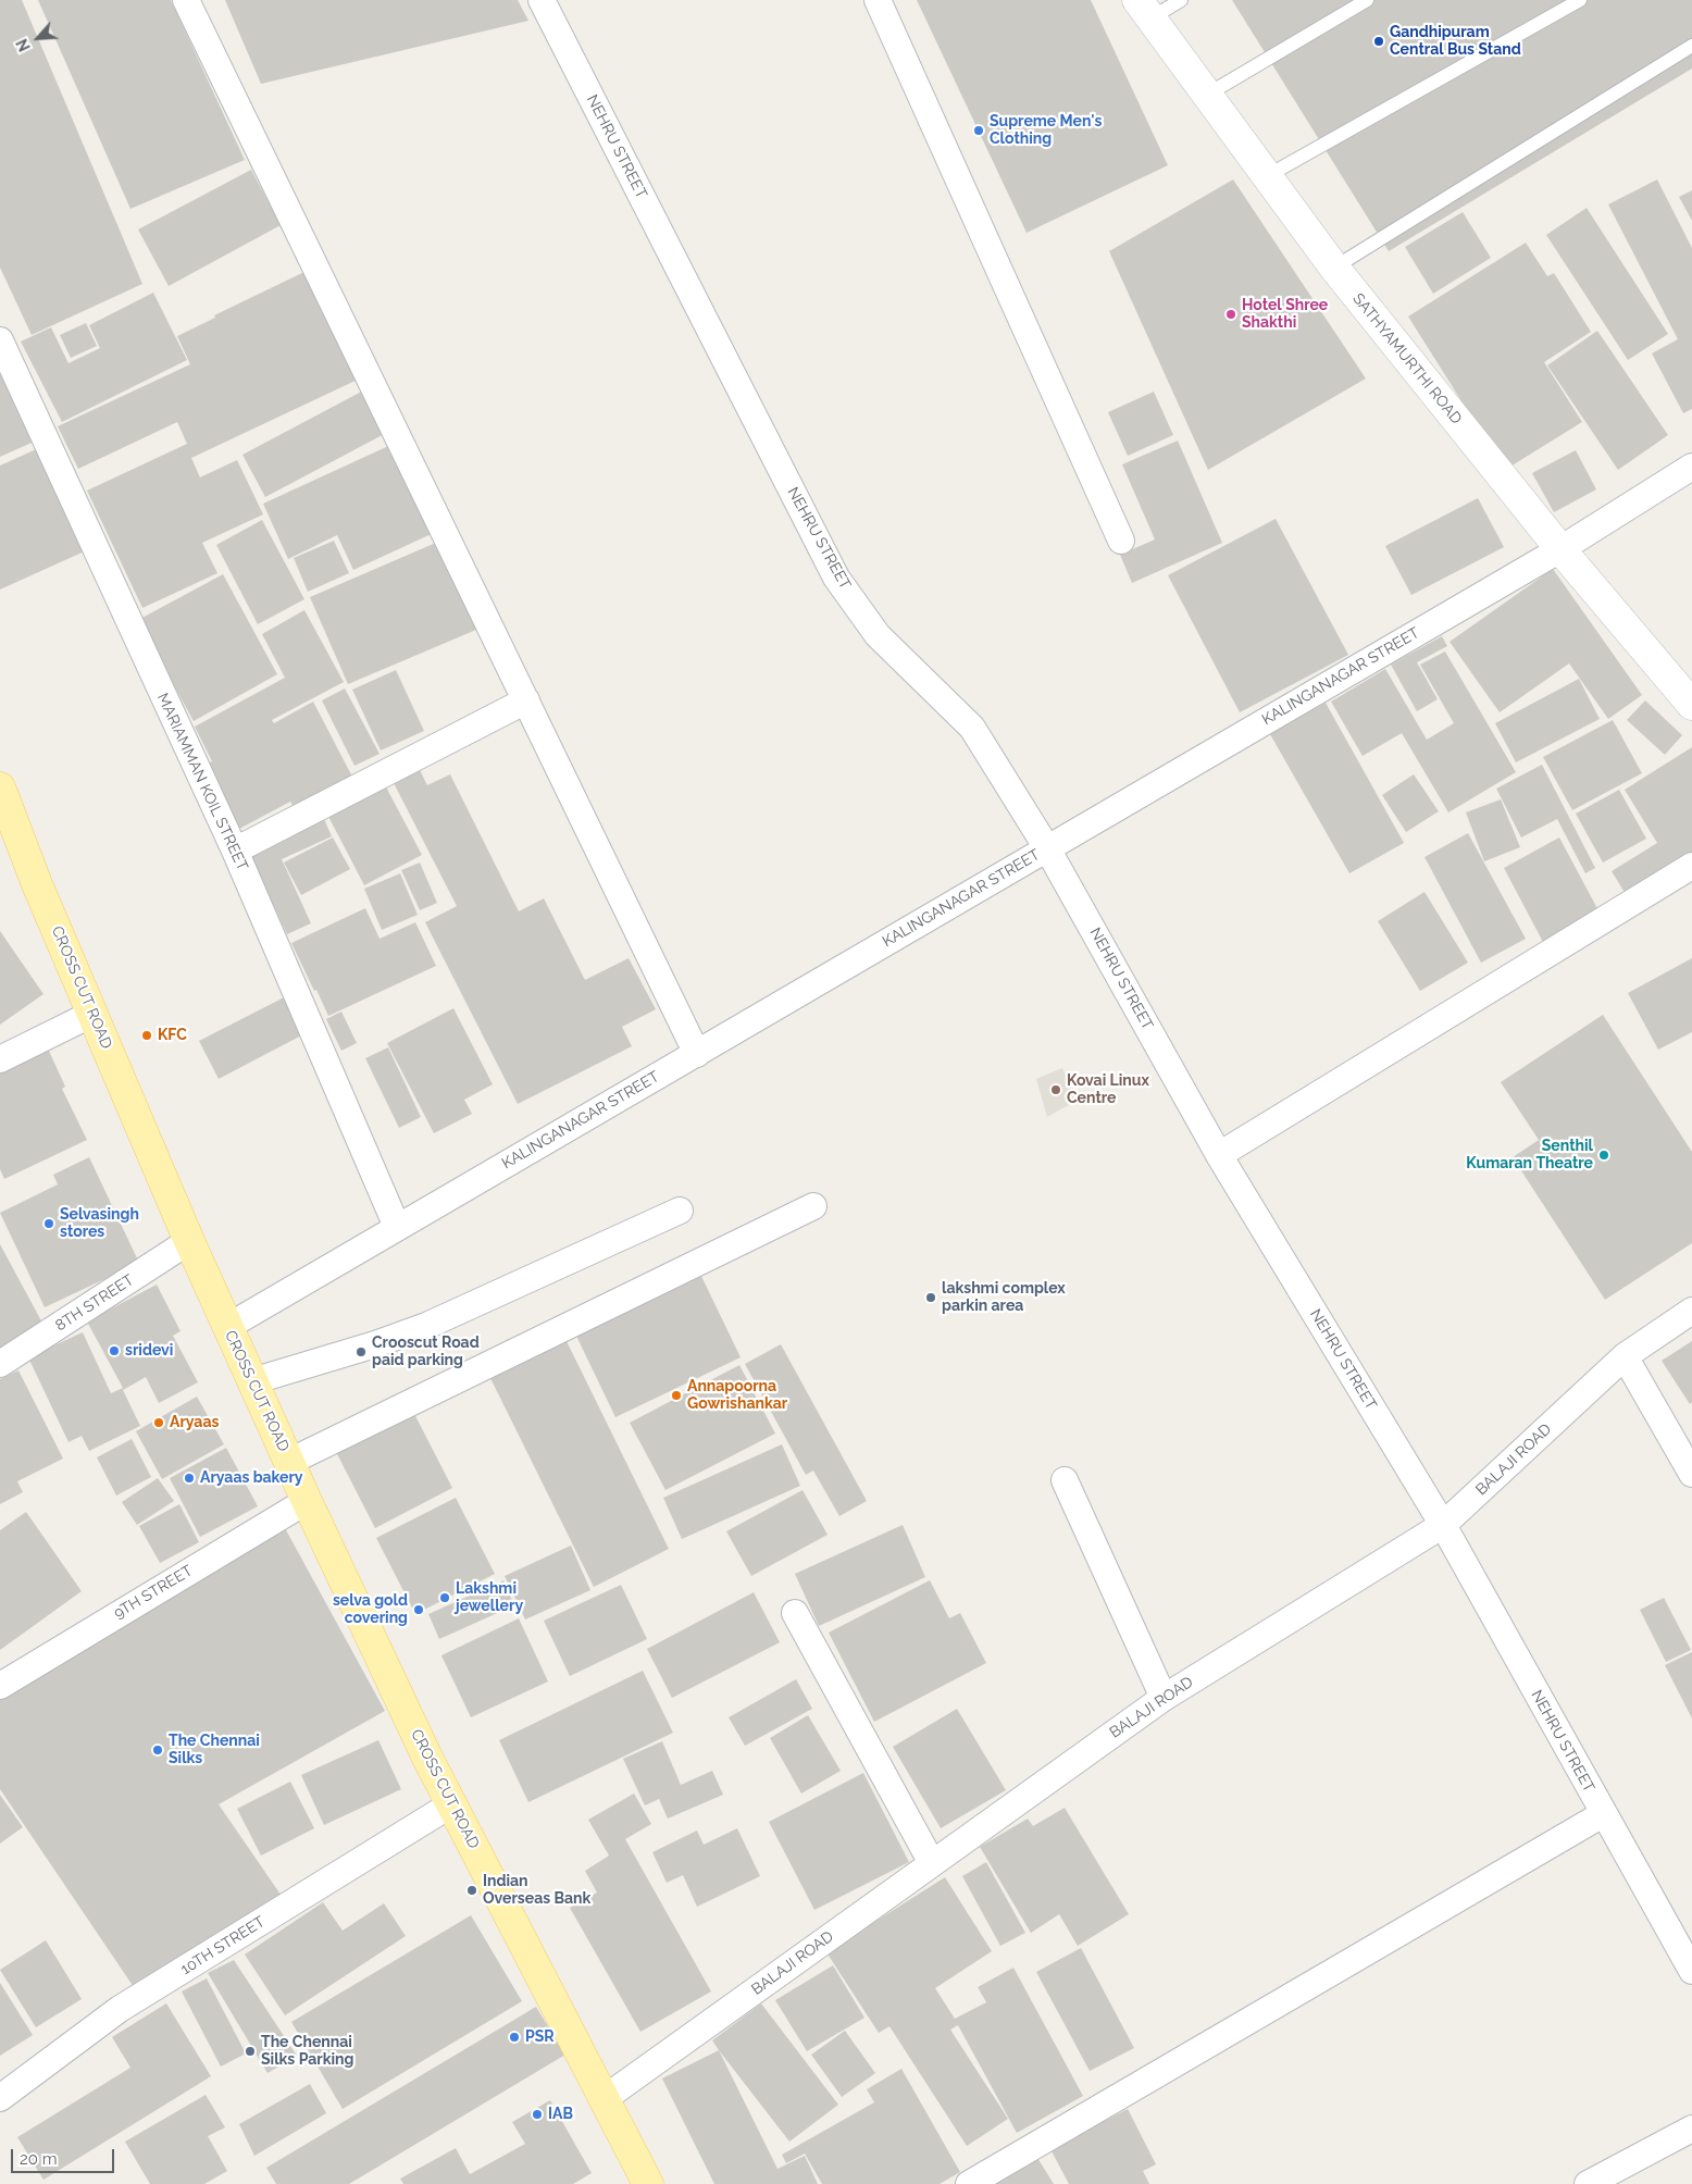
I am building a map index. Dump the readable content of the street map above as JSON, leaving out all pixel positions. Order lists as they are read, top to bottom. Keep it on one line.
{"streets":{"main road":["SATHYAMURTHI ROAD","CROSS CUT ROAD"],"street":["NEHRU STREET","KALINGANAGAR STREET","MARIAMMAN KOIL STREET","8TH STREET","BALAJI ROAD","9TH STREET","10TH STREET"]},"crossings":[["NEHRU STREET","KALINGANAGAR STREET"],["NEHRU STREET","BALAJI ROAD"],["SATHYAMURTHI ROAD","KALINGANAGAR STREET"],["KALINGANAGAR STREET","MARIAMMAN KOIL STREET"],["KALINGANAGAR STREET","CROSS CUT ROAD"],["CROSS CUT ROAD","8TH STREET"],["CROSS CUT ROAD","BALAJI ROAD"],["CROSS CUT ROAD","9TH STREET"],["CROSS CUT ROAD","10TH STREET"]],"places":["Gandhipuram Central Bus Stand","Supreme Men's Clothing","Hotel Shree Shakthi","KFC","Kovai Linux Centre","Senthil Kumaran Theatre","Selvasingh stores","lakshmi complex parkin area","sridevi","Crooscut Road paid parking","Annapoorna Gowrishankar","Aryaas","Aryaas bakery","Lakshmi jewellery","selva gold covering","The Chennai Silks","Indian Overseas Bank","PSR","The Chennai Silks Parking","IAB"],"scale_bar":"20 m","north":"bottom left"}
